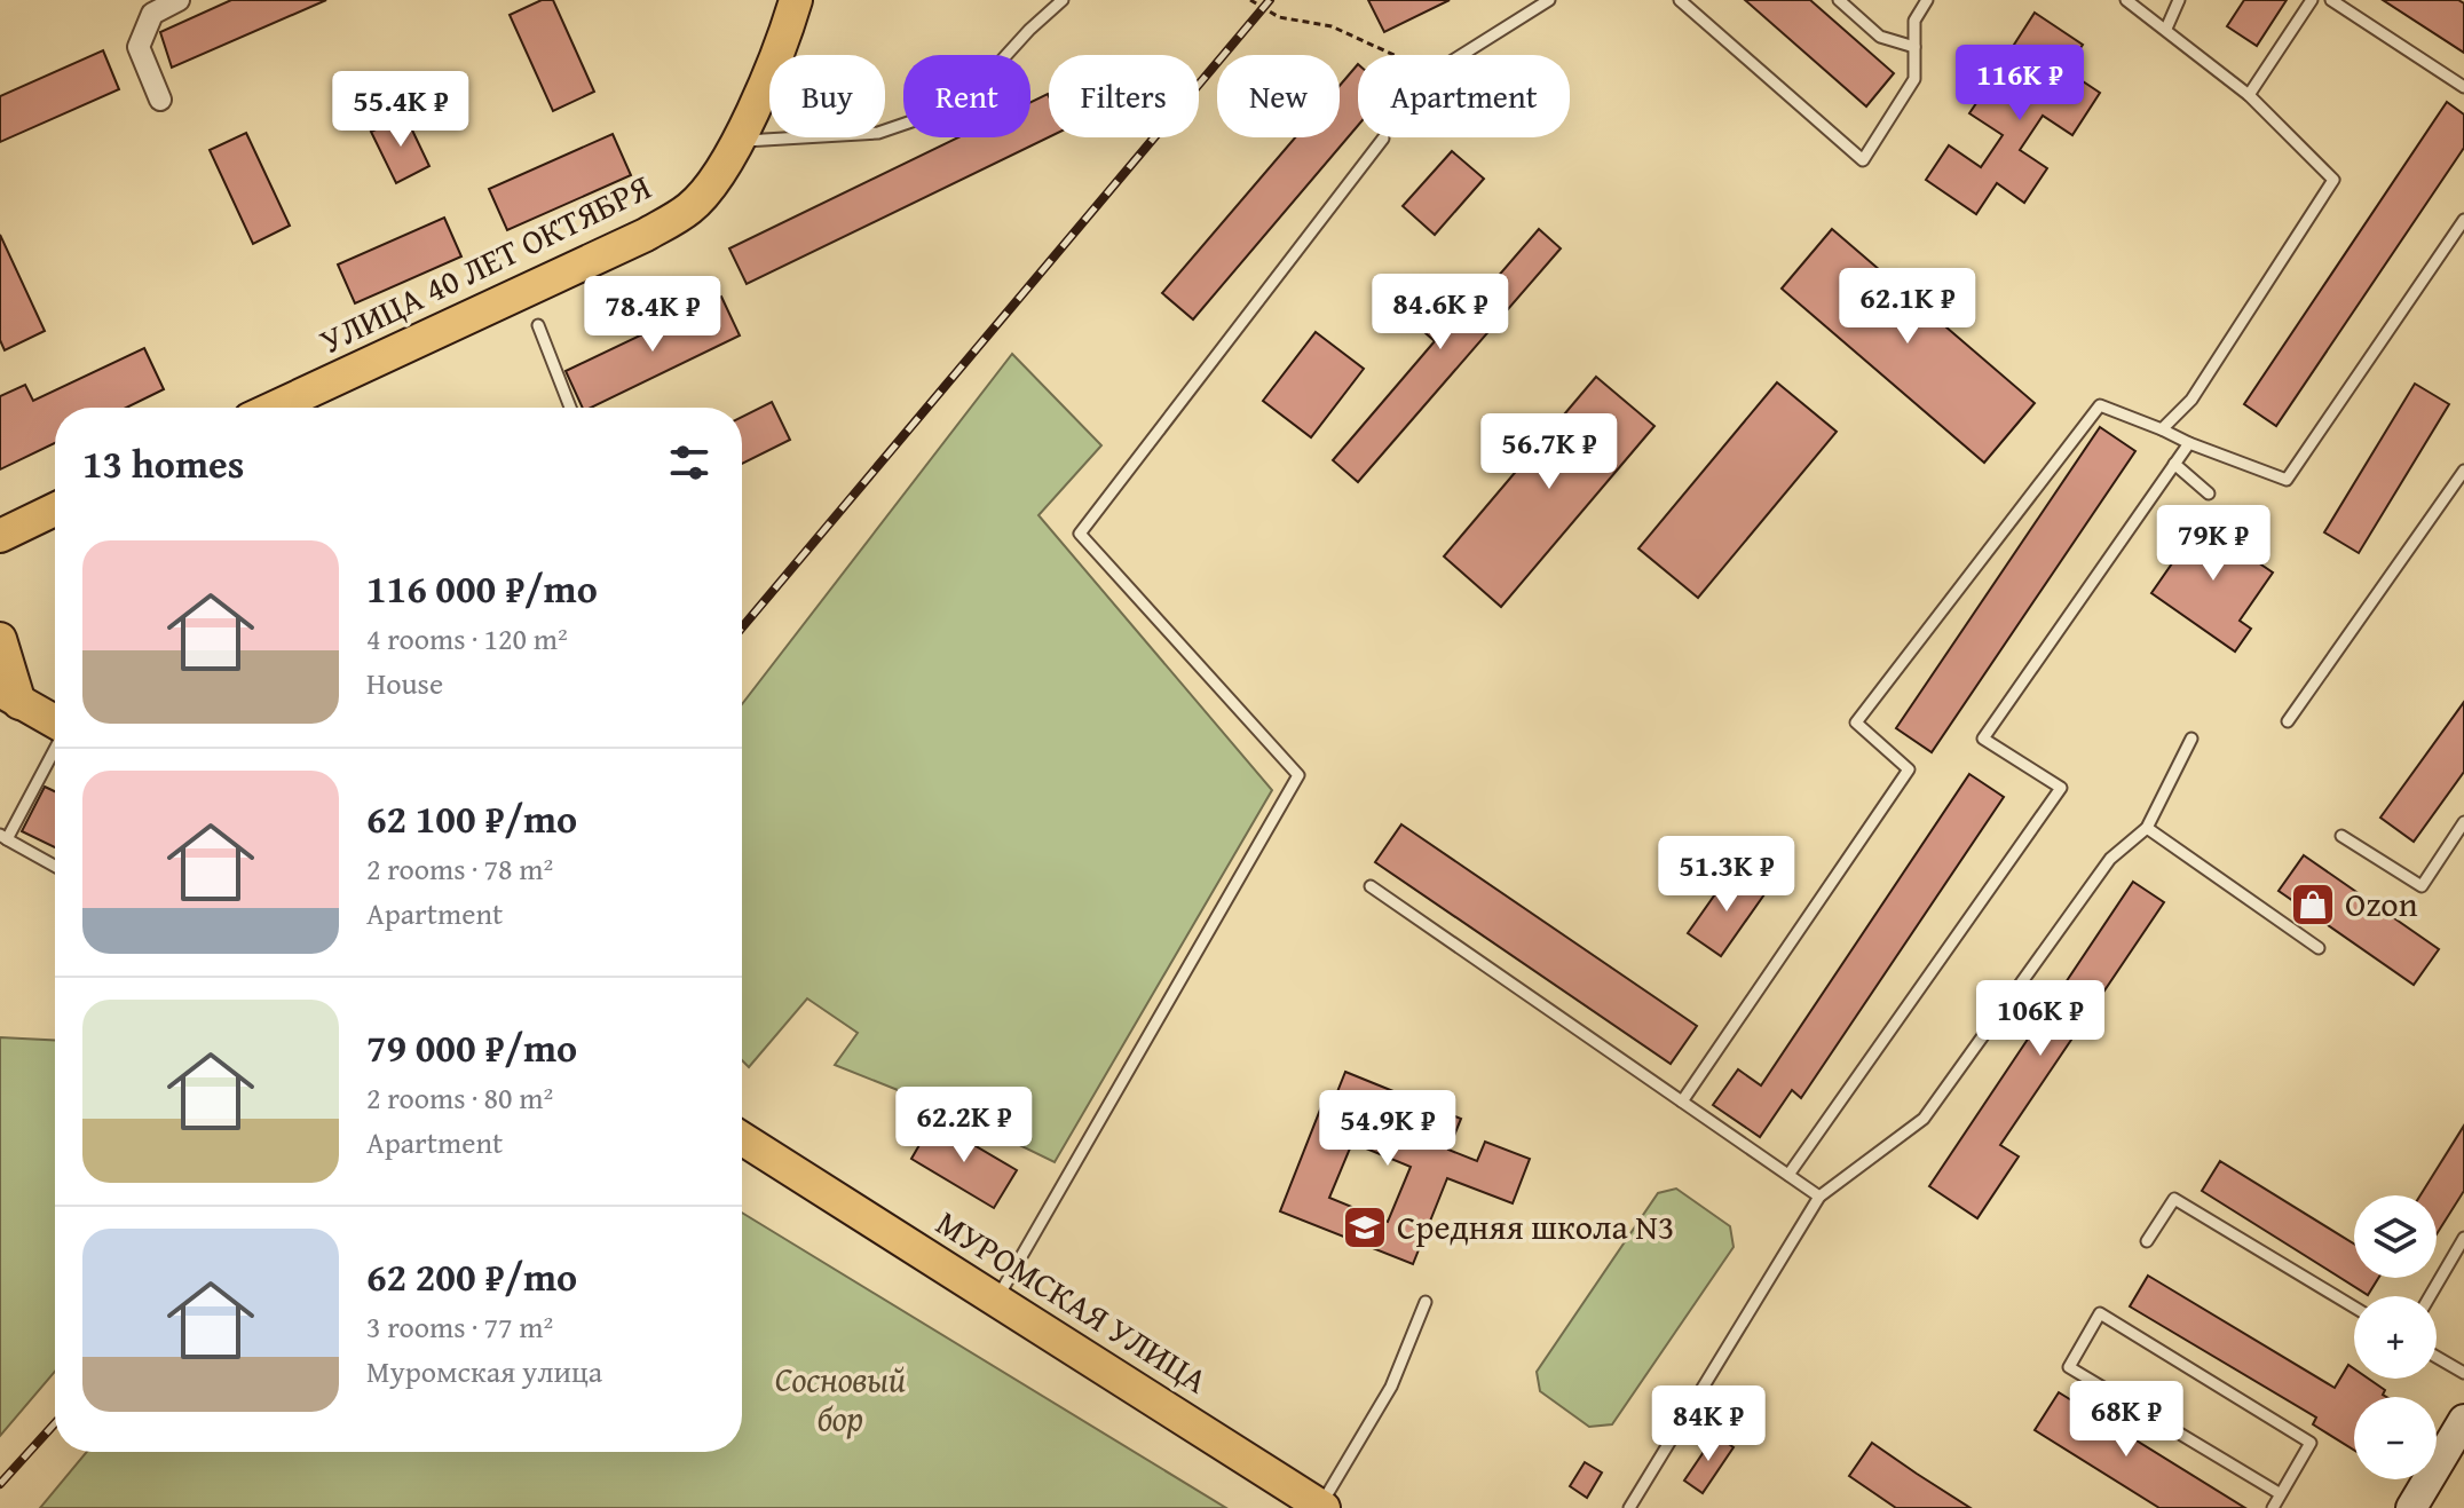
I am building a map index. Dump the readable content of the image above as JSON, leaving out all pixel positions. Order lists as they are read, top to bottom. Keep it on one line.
{"streets":{"main road":["УЛИЦА 40 ЛЕТ ОКТЯБРЯ","МУРОМСКАЯ УЛИЦА"]},"parks":["Сосновый бор"],"places":{"shop":["Ozon"],"school or university":["Средняя школа N3"]},"page":{"price":["116K ₽","55.4K ₽","62.1K ₽","84.6K ₽","78.4K ₽","56.7K ₽","79K ₽","51.3K ₽","106K ₽","62.2K ₽","54.9K ₽","68K ₽","84K ₽"],"chip":["Buy","Rent","Filters","New","Apartment"],"heading":"13 homes","list":[{"name":"116 000 ₽/mo","note":"4 rooms · 120 m² · House"},{"name":"62 100 ₽/mo","note":"2 rooms · 78 m² · Apartment"},{"name":"79 000 ₽/mo","note":"2 rooms · 80 m² · Apartment"},{"name":"62 200 ₽/mo","note":"3 rooms · 77 m² · Муромская улица"}],"map_buttons":["+","−"]}}
